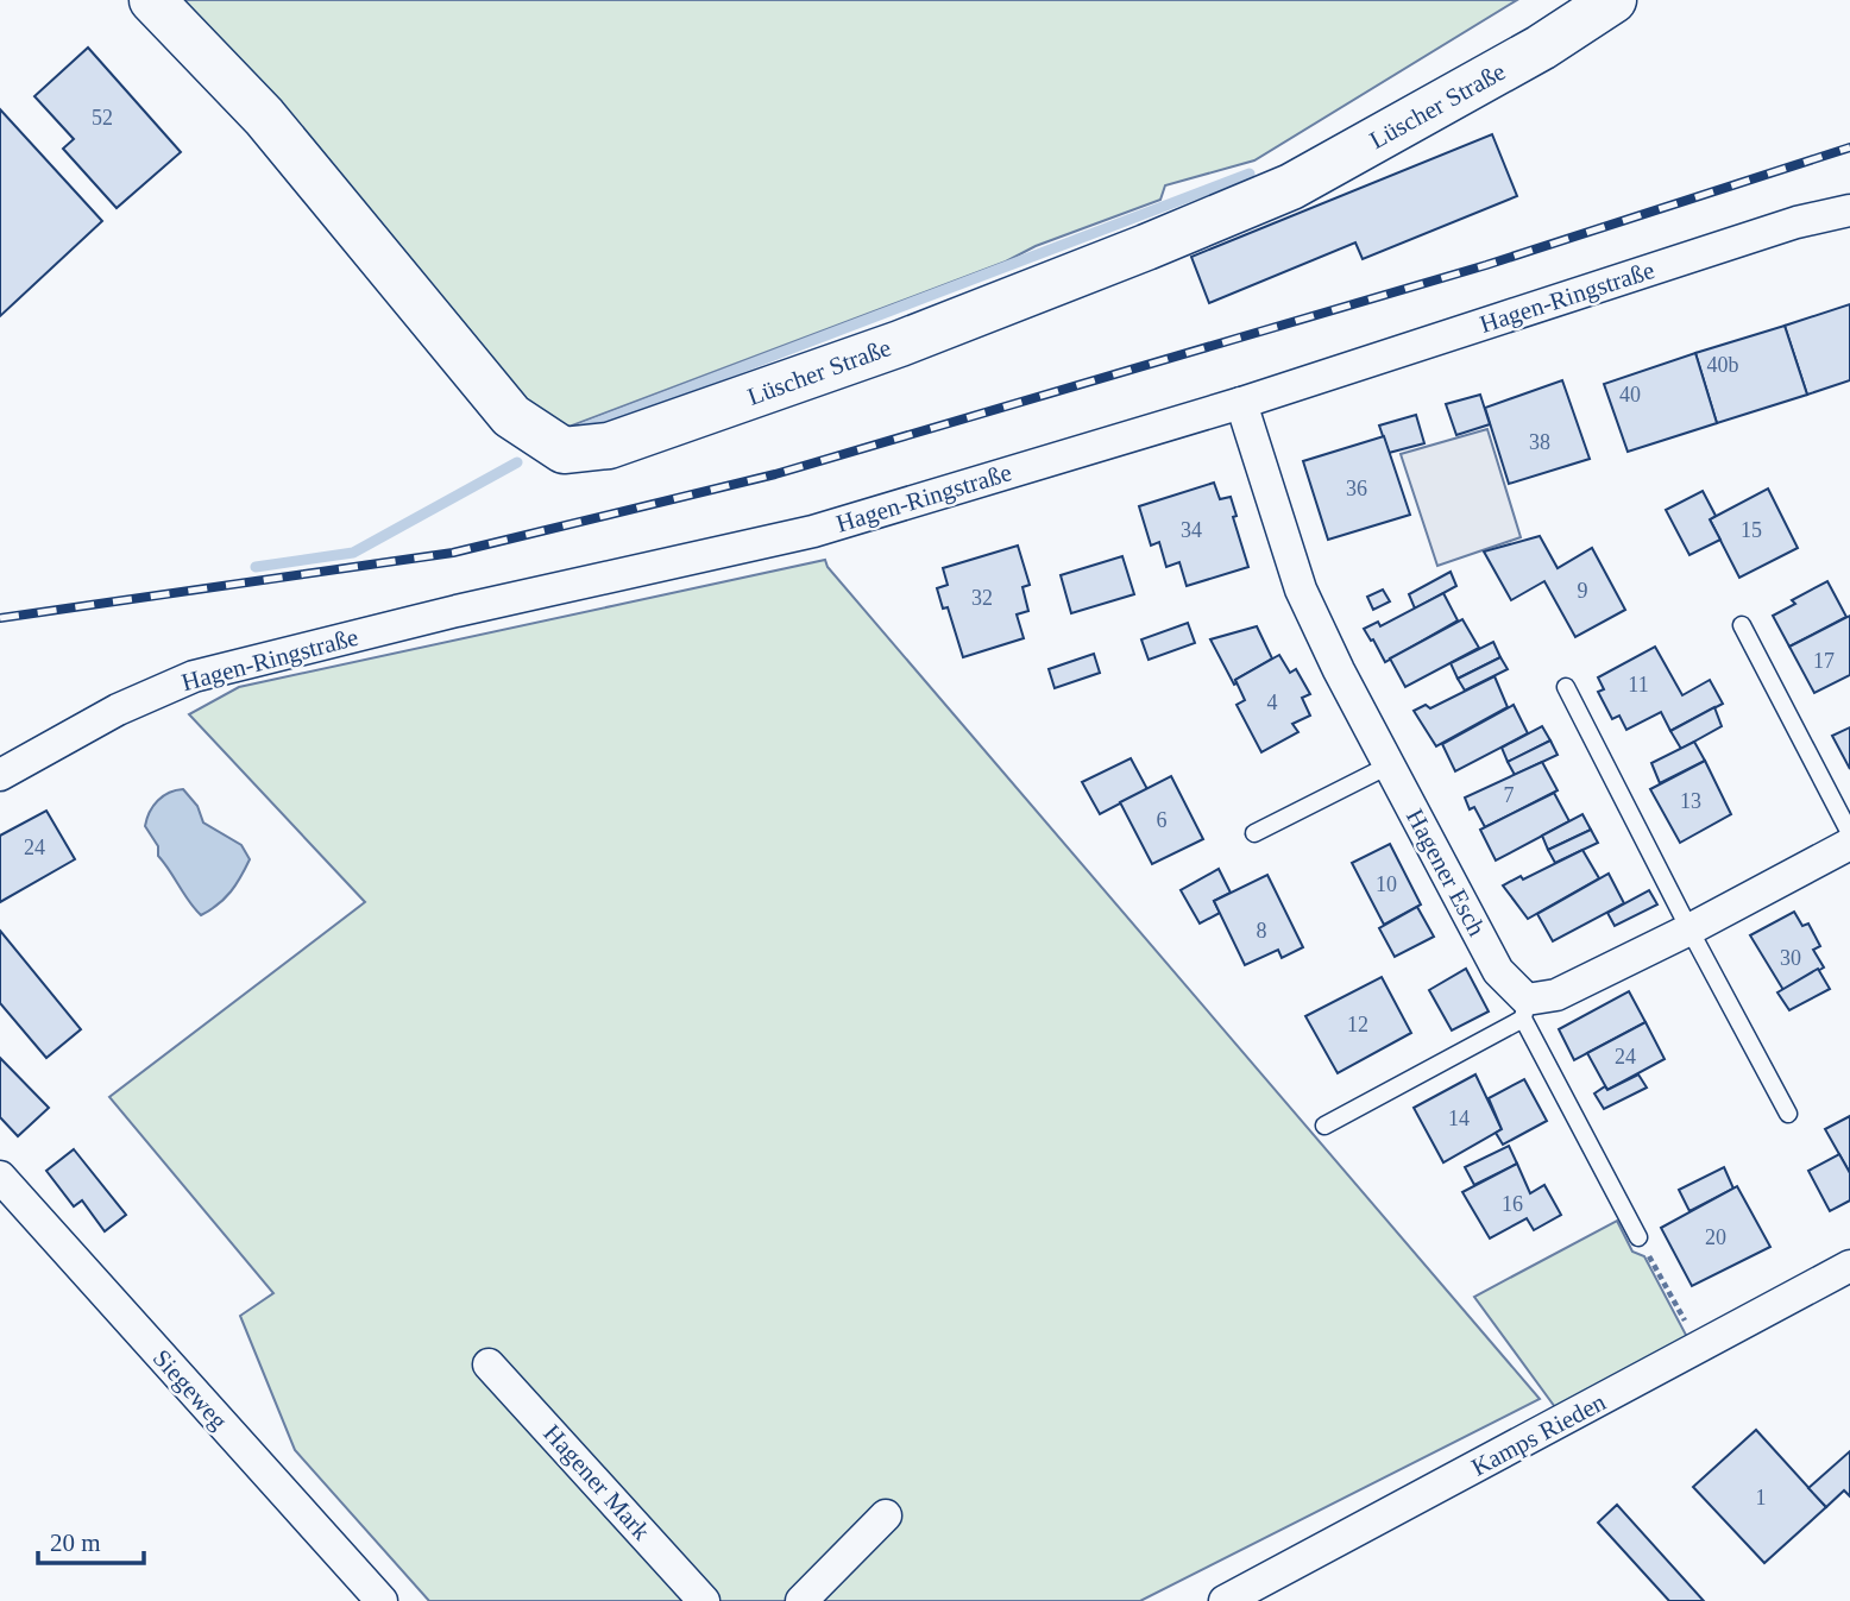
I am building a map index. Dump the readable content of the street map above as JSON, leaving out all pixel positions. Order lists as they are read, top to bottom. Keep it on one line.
{"streets":{"street":["Lüscher Straße","Hagen-Ringstraße","Hagener Esch","Siegeweg","Kamps Rieden","Hagener Mark"]},"crossings":[["Hagen-Ringstraße","Hagener Esch"]],"house_numbers":["52","40b","40","38","36","34","15","9","32","17","11","4","7","13","6","24","10","8","30","12","24","14","16","20","1"],"scale_bar":"20 m"}
